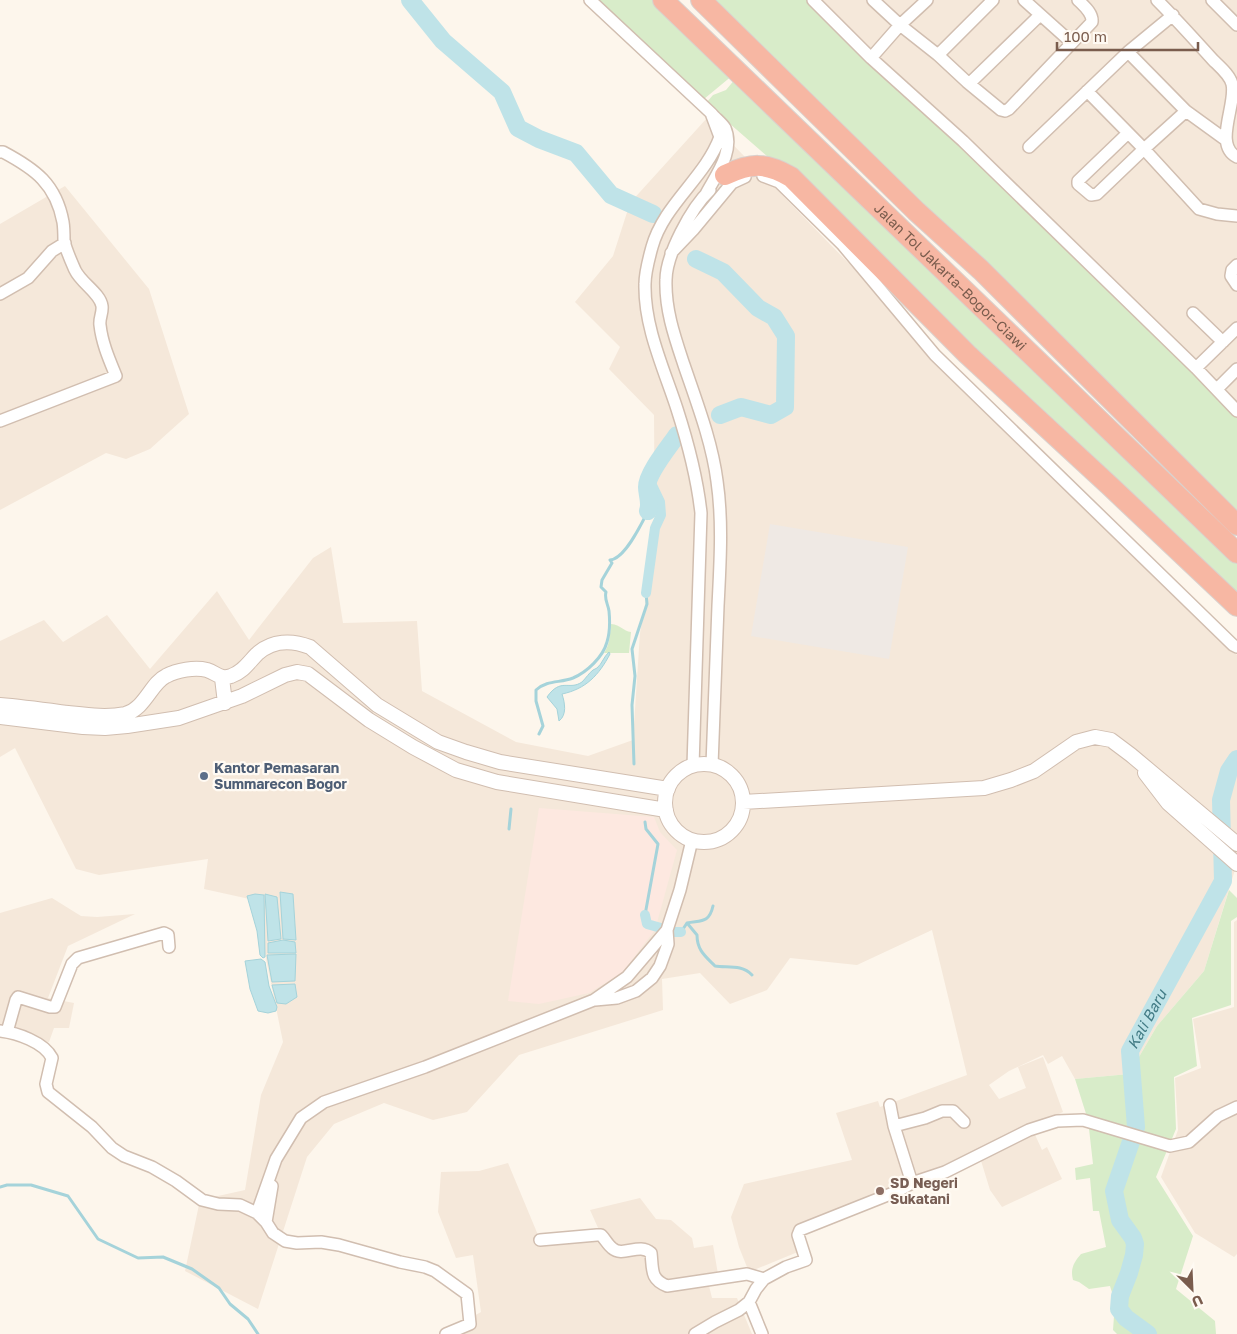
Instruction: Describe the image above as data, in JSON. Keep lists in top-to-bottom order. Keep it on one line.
{"streets":{"highway":["Jalan Tol Jakarta–Bogor–Ciawi"]},"water":["Kali Baru"],"places":["Kantor Pemasaran Summarecon Bogor","SD Negeri Sukatani"],"scale_bar":"100 m","north":"bottom right"}
